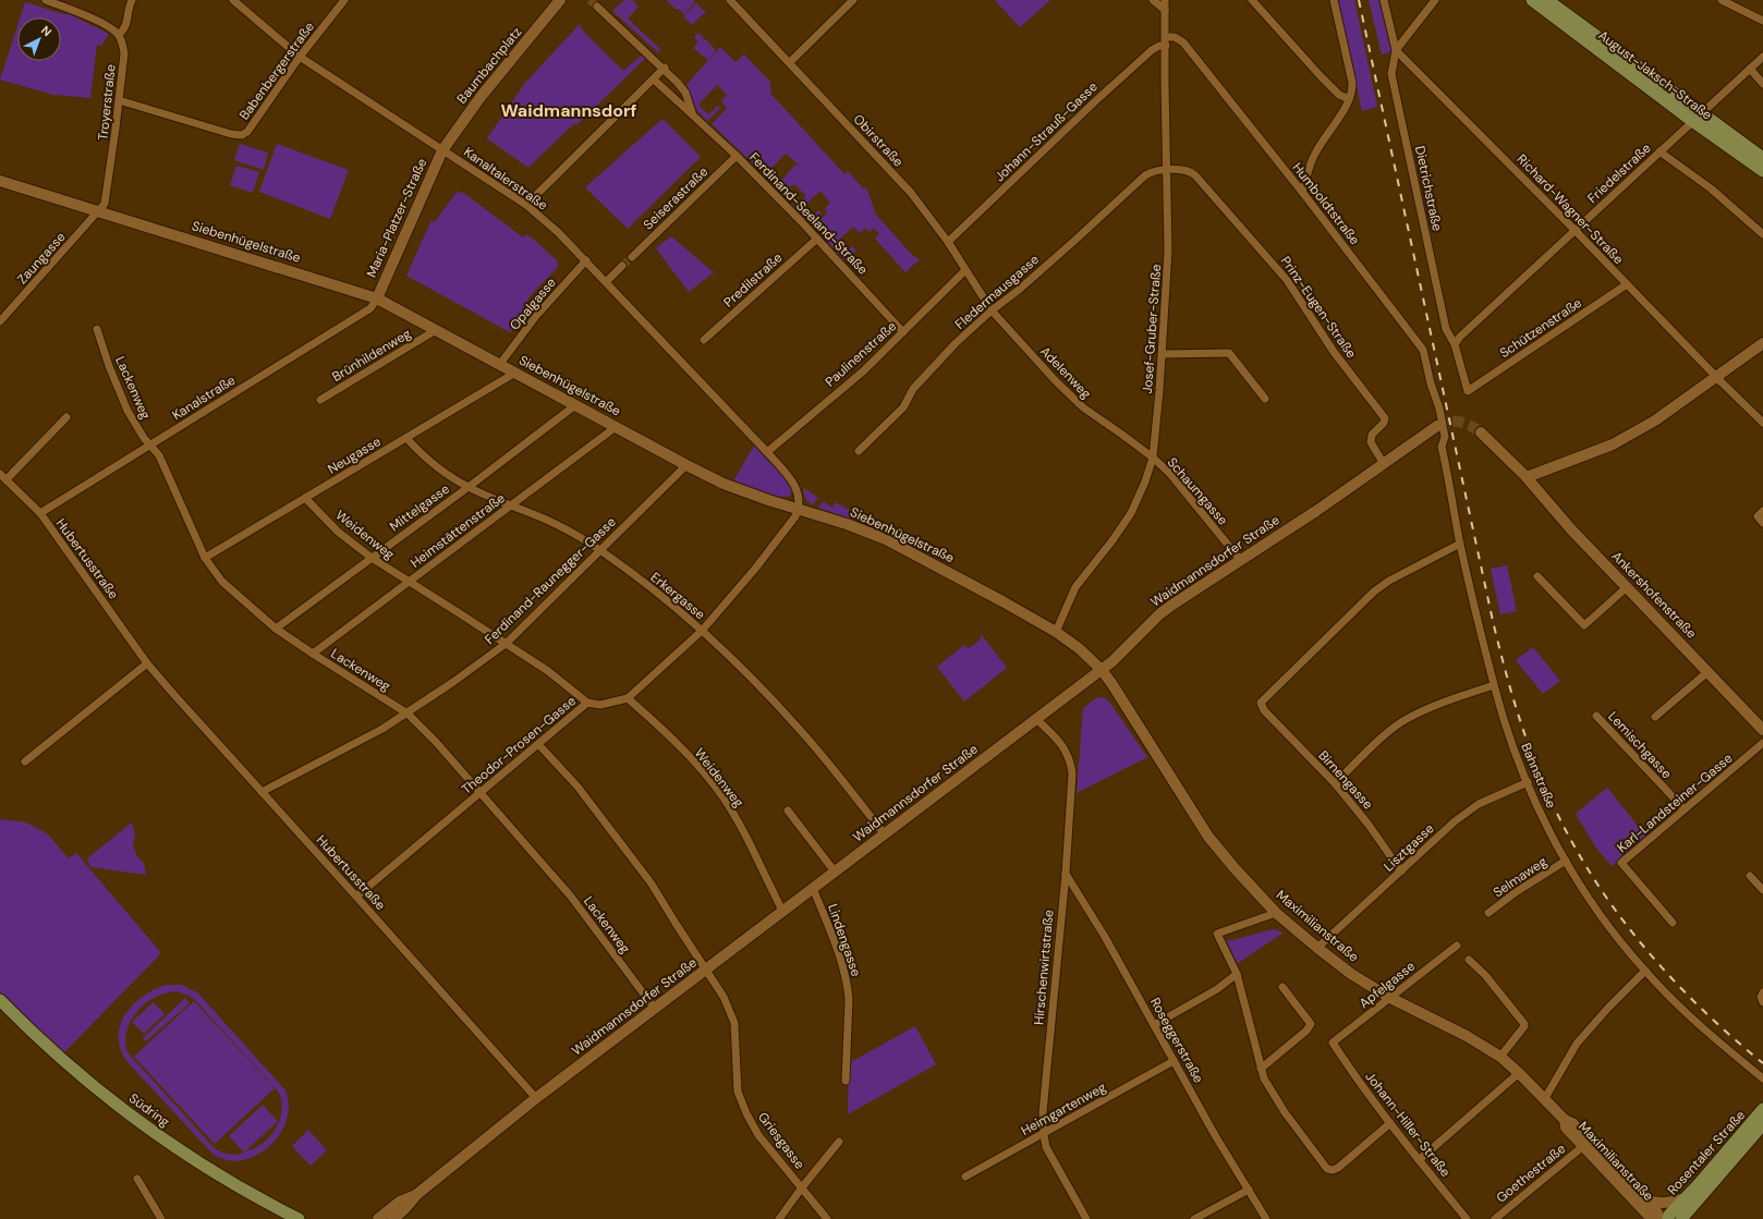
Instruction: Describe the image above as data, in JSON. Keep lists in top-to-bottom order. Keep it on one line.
{"streets":{"main road":["August-Jaksch-Straße","Südring","Rosentaler Straße"],"street":["Baumbachplatz","Babenbergerstraße","Troyerstraße","Johann-Strauß-Gasse","Obirstraße","Friedelstraße","Kanaltalerstraße","Dietrichstraße","Seiserastraße","Humboldtstraße","Richard-Wagner-Straße","Ferdinand-Seeland-Straße","Maria-Platzer-Straße","Siebenhügelstraße","Zaungasse","Predilstraße","Fledermausgasse","Opalgasse","Prinz-Eugen-Straße","Schützenstraße","Josef-Gruber-Straße","Paulinenstraße","Brünhildenweg","Adelenweg","Lackenweg","Kanalstraße","Neugasse","Schaumgasse","Mittelgasse","Heimstättenstraße","Weidenweg","Hubertusstraße","Waidmannsdorfer Straße","Ferdinand-Raunegger-Gasse","Ankershofenstraße","Erkergasse","Theodor-Prosen-Gasse","Lemischgasse","Bahnstraße","Birnengasse","Karl-Landsteiner-Gasse","Lisztgasse","Selmaweg","Maximilianstraße","Lindengasse","Hirschenwirtstraße","Apfelgasse","Roseggerstraße","Heimgartenweg","Johann-Hiller-Straße","Griesgasse","Goethestraße"]},"crossings":[["Baumbachplatz","Kanaltalerstraße"],["Baumbachplatz","Maria-Platzer-Straße"],["Babenbergerstraße","Troyerstraße"],["Babenbergerstraße","Kanaltalerstraße"],["August-Jaksch-Straße","Friedelstraße"],["Troyerstraße","Siebenhügelstraße"],["Troyerstraße","Zaungasse"],["Johann-Strauß-Gasse","Obirstraße"],["Johann-Strauß-Gasse","Josef-Gruber-Straße"],["Obirstraße","Fledermausgasse"],["Obirstraße","Paulinenstraße"],["Obirstraße","Adelenweg"],["Friedelstraße","Dietrichstraße"],["Friedelstraße","Richard-Wagner-Straße"],["Kanaltalerstraße","Maria-Platzer-Straße"],["Kanaltalerstraße","Siebenhügelstraße"],["Kanaltalerstraße","Opalgasse"],["Kanaltalerstraße","Paulinenstraße"],["Kanaltalerstraße","Theodor-Prosen-Gasse"],["Dietrichstraße","Richard-Wagner-Straße"],["Dietrichstraße","Schützenstraße"],["Seiserastraße","Ferdinand-Seeland-Straße"],["Humboldtstraße","Josef-Gruber-Straße"],["Humboldtstraße","Bahnstraße"],["Richard-Wagner-Straße","Schützenstraße"],["Ferdinand-Seeland-Straße","Predilstraße"],["Ferdinand-Seeland-Straße","Paulinenstraße"],["Maria-Platzer-Straße","Siebenhügelstraße"],["Maria-Platzer-Straße","Kanalstraße"],["Siebenhügelstraße","Zaungasse"],["Siebenhügelstraße","Opalgasse"],["Siebenhügelstraße","Josef-Gruber-Straße"],["Siebenhügelstraße","Brünhildenweg"],["Siebenhügelstraße","Kanalstraße"],["Siebenhügelstraße","Neugasse"],["Siebenhügelstraße","Mittelgasse"],["Siebenhügelstraße","Heimstättenstraße"],["Siebenhügelstraße","Waidmannsdorfer Straße"],["Siebenhügelstraße","Ferdinand-Raunegger-Gasse"],["Siebenhügelstraße","Theodor-Prosen-Gasse"],["Siebenhügelstraße","Maximilianstraße"],["Fledermausgasse","Prinz-Eugen-Straße"],["Fledermausgasse","Josef-Gruber-Straße"],["Fledermausgasse","Adelenweg"],["Prinz-Eugen-Straße","Josef-Gruber-Straße"],["Prinz-Eugen-Straße","Waidmannsdorfer Straße"],["Josef-Gruber-Straße","Adelenweg"],["Josef-Gruber-Straße","Schaumgasse"],["Adelenweg","Schaumgasse"],["Lackenweg","Kanalstraße"],["Lackenweg","Neugasse"],["Lackenweg","Mittelgasse"],["Lackenweg","Heimstättenstraße"],["Lackenweg","Waidmannsdorfer Straße"],["Lackenweg","Ferdinand-Raunegger-Gasse"],["Lackenweg","Theodor-Prosen-Gasse"],["Kanalstraße","Hubertusstraße"],["Neugasse","Weidenweg"],["Neugasse","Erkergasse"],["Schaumgasse","Waidmannsdorfer Straße"],["Mittelgasse","Weidenweg"],["Mittelgasse","Erkergasse"],["Heimstättenstraße","Weidenweg"],["Heimstättenstraße","Erkergasse"],["Weidenweg","Waidmannsdorfer Straße"],["Weidenweg","Ferdinand-Raunegger-Gasse"],["Weidenweg","Theodor-Prosen-Gasse"],["Hubertusstraße","Waidmannsdorfer Straße"],["Hubertusstraße","Ferdinand-Raunegger-Gasse"],["Hubertusstraße","Theodor-Prosen-Gasse"],["Waidmannsdorfer Straße","Erkergasse"],["Waidmannsdorfer Straße","Maximilianstraße"],["Waidmannsdorfer Straße","Lindengasse"],["Waidmannsdorfer Straße","Hirschenwirtstraße"],["Waidmannsdorfer Straße","Griesgasse"],["Ferdinand-Raunegger-Gasse","Erkergasse"],["Erkergasse","Theodor-Prosen-Gasse"],["Theodor-Prosen-Gasse","Griesgasse"],["Lemischgasse","Karl-Landsteiner-Gasse"],["Bahnstraße","Birnengasse"],["Bahnstraße","Lisztgasse"],["Bahnstraße","Selmaweg"],["Birnengasse","Lisztgasse"],["Lisztgasse","Maximilianstraße"],["Maximilianstraße","Apfelgasse"],["Maximilianstraße","Rosentaler Straße"],["Maximilianstraße","Goethestraße"],["Hirschenwirtstraße","Roseggerstraße"],["Hirschenwirtstraße","Heimgartenweg"],["Apfelgasse","Johann-Hiller-Straße"],["Roseggerstraße","Heimgartenweg"]],"districts":["Waidmannsdorf"],"north":"top right"}
